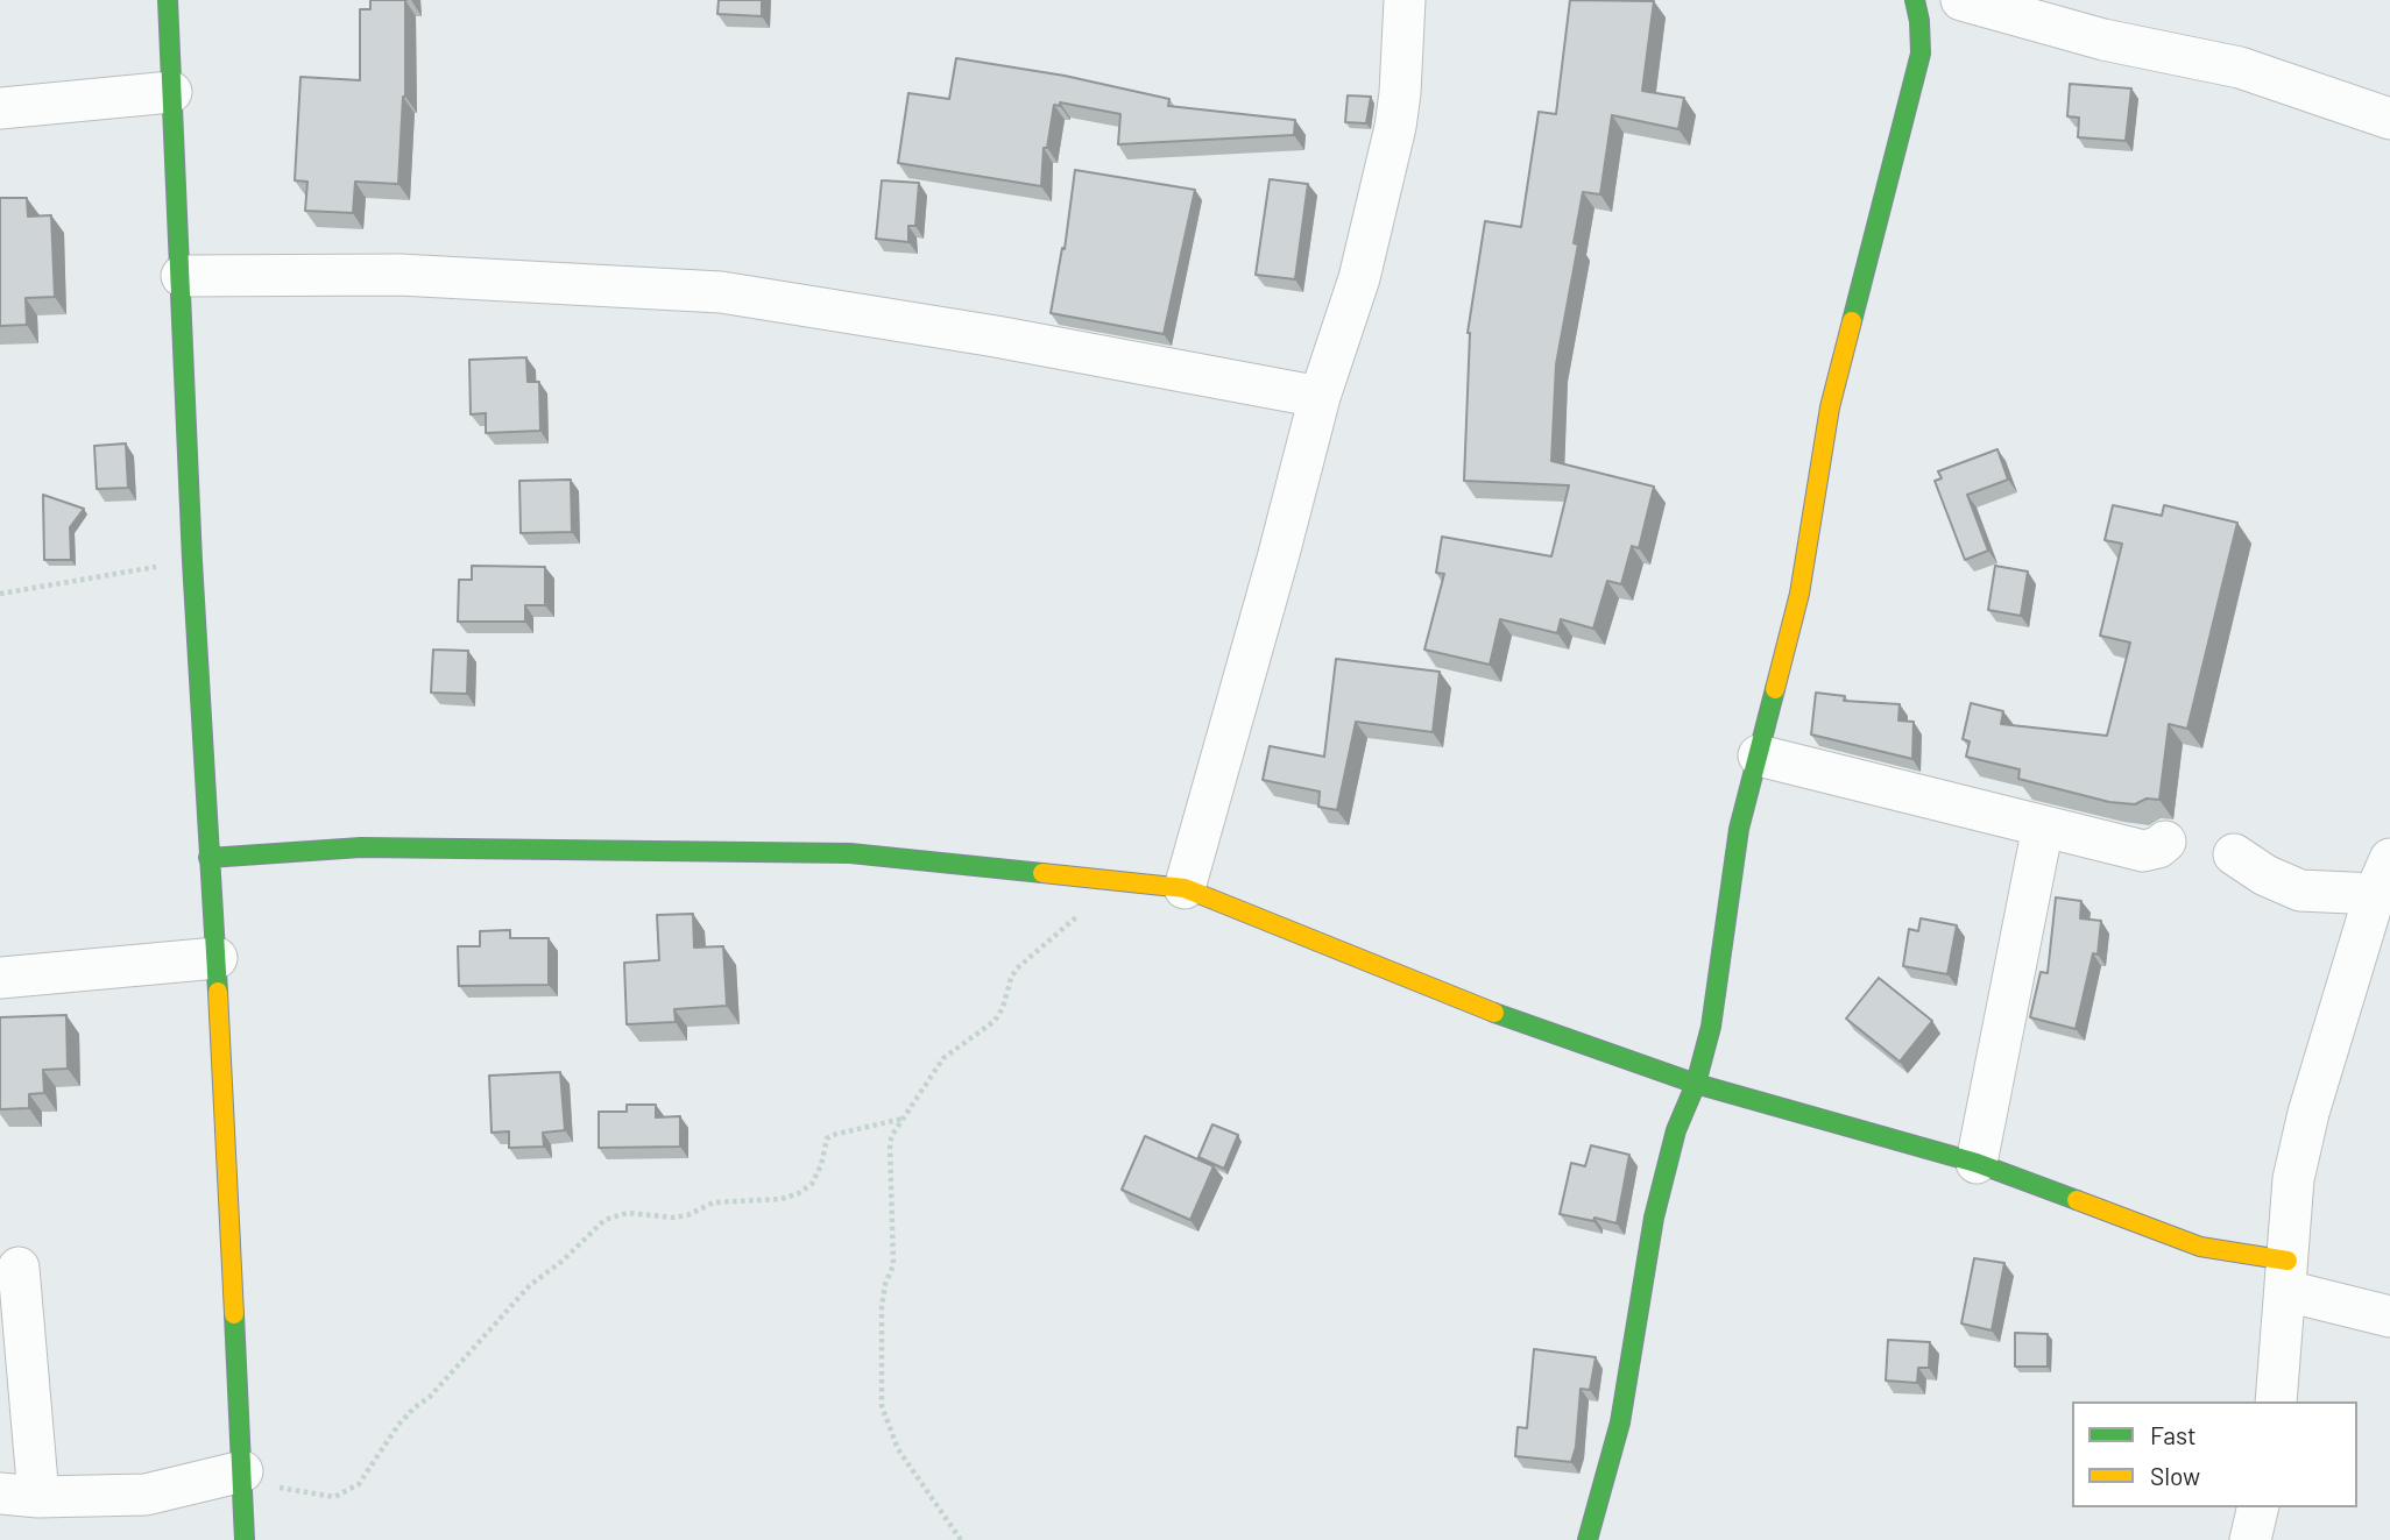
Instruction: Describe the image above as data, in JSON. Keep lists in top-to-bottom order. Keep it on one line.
{"legend":["Fast","Slow"]}
